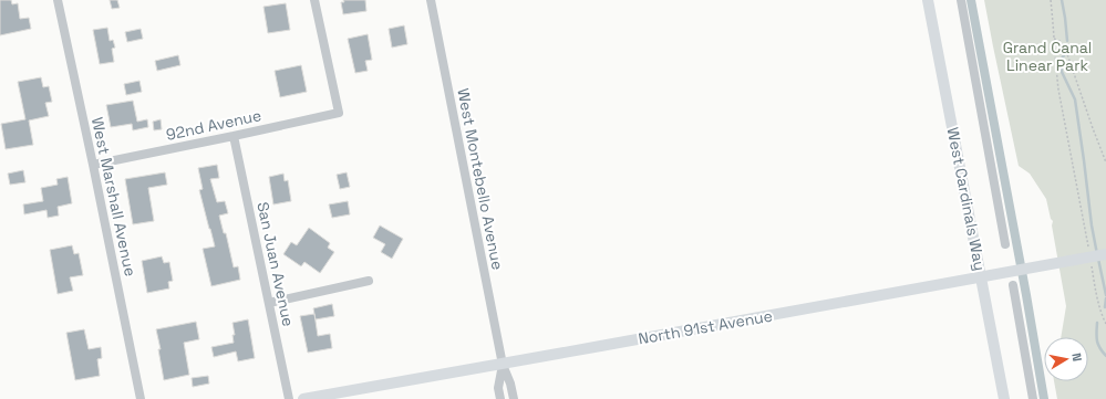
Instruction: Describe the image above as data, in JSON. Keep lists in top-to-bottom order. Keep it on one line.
{"streets":{"main road":["West Cardinals Way","North 91st Avenue"],"street":["92nd Avenue","West Montebello Avenue","West Marshall Avenue","San Juan Avenue"]},"crossings":[["92nd Avenue","West Marshall Avenue"],["92nd Avenue","San Juan Avenue"],["West Montebello Avenue","North 91st Avenue"],["West Cardinals Way","North 91st Avenue"]],"parks":["Grand Canal Linear Park"],"north":"right"}
